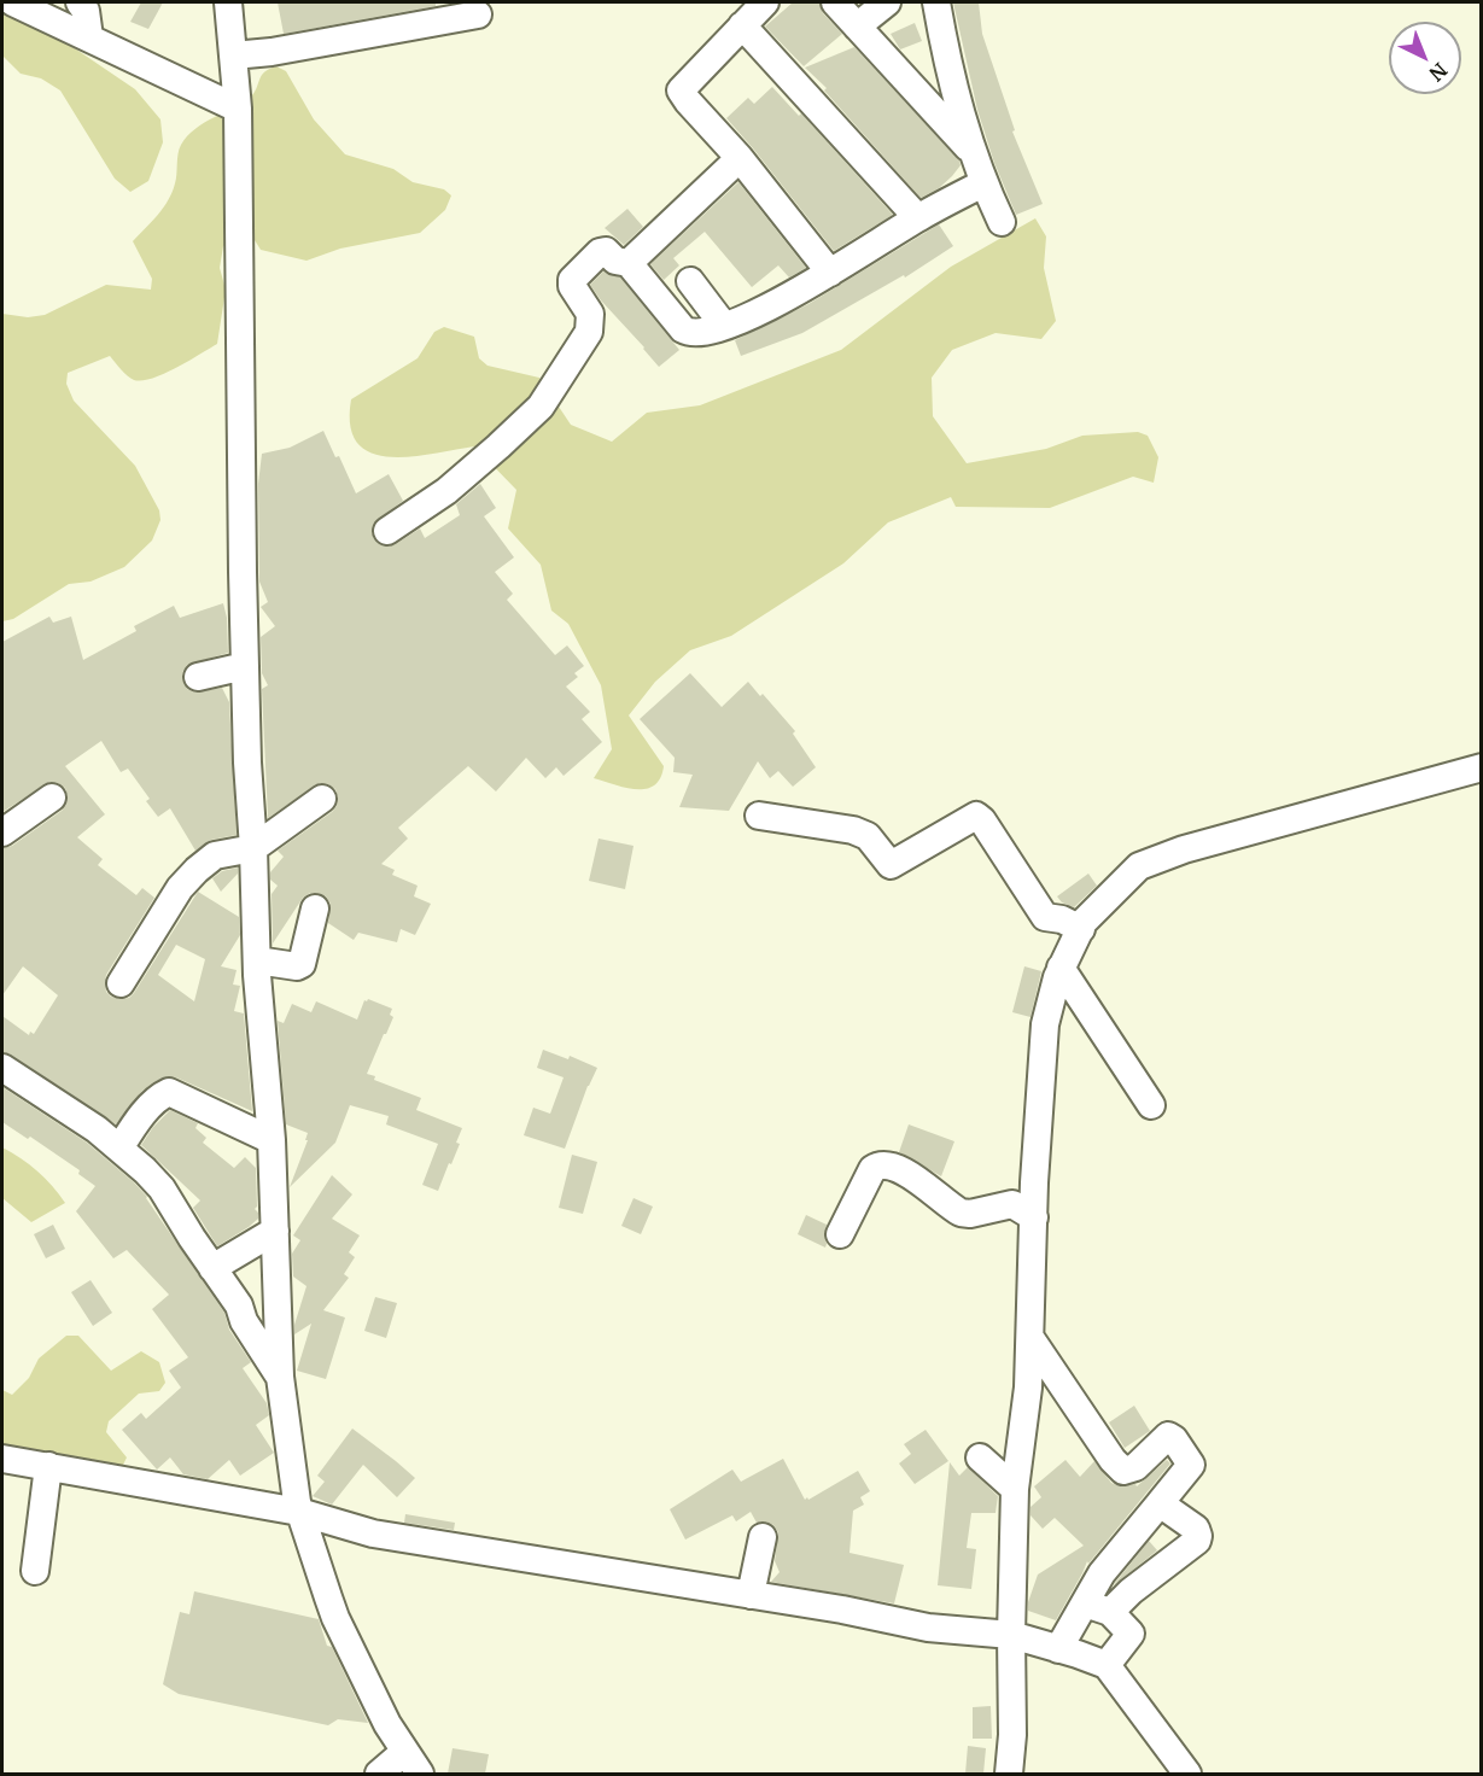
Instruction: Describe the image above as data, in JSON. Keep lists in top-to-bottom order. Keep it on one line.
{"north":"bottom right"}
